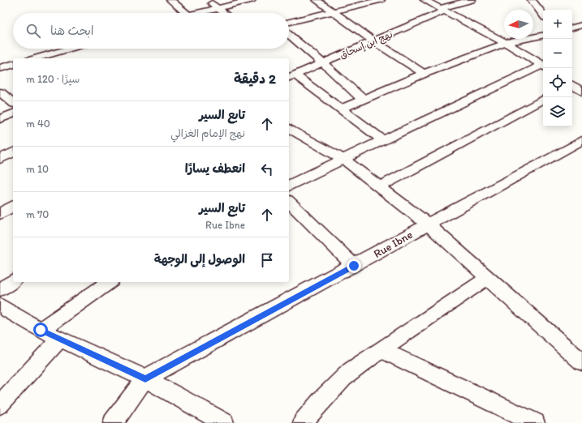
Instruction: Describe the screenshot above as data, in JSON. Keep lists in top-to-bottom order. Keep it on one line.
{"streets":{"street":["نهج ابن إسحاق","Rue Ibne"]},"north":"left","page":{"map_buttons":["+","−"],"search":"ابحث هنا","heading":["2 دقيقة","سيرًا · 120 m"],"list":[["تابع السير","نهج الإمام الغزالي","40 m"],["انعطف يسارًا","10 m"],["تابع السير","Rue Ibne","70 m"],"الوصول إلى الوجهة"]}}
